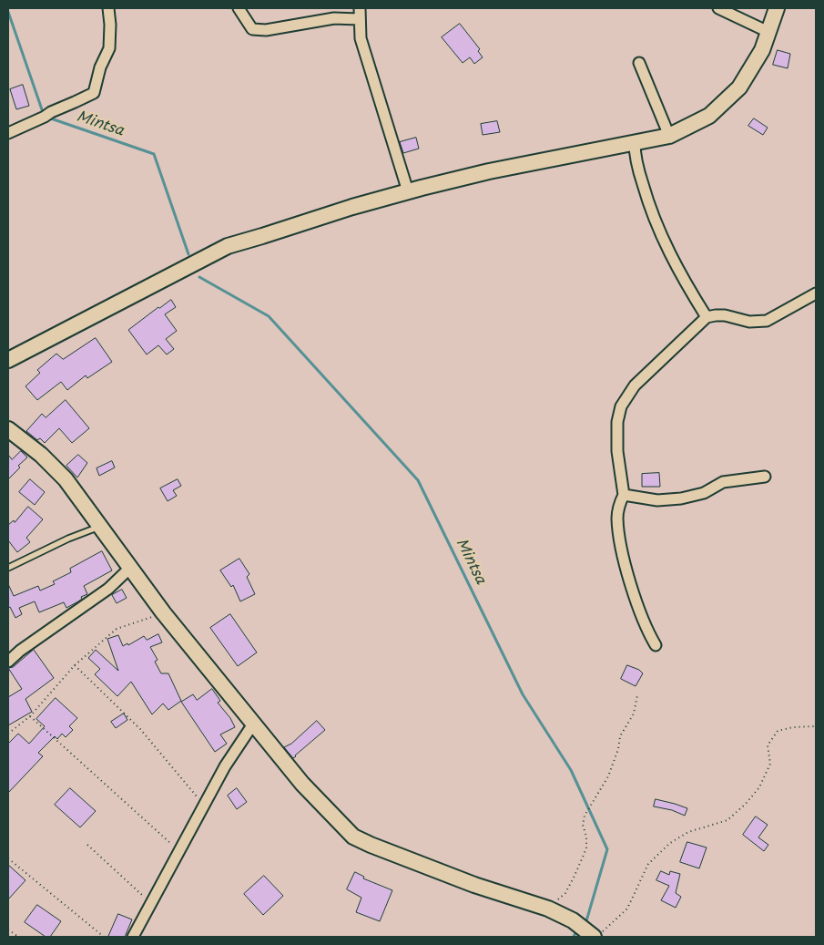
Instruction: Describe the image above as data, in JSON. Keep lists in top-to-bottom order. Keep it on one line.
{"water":["Mintsa"]}
